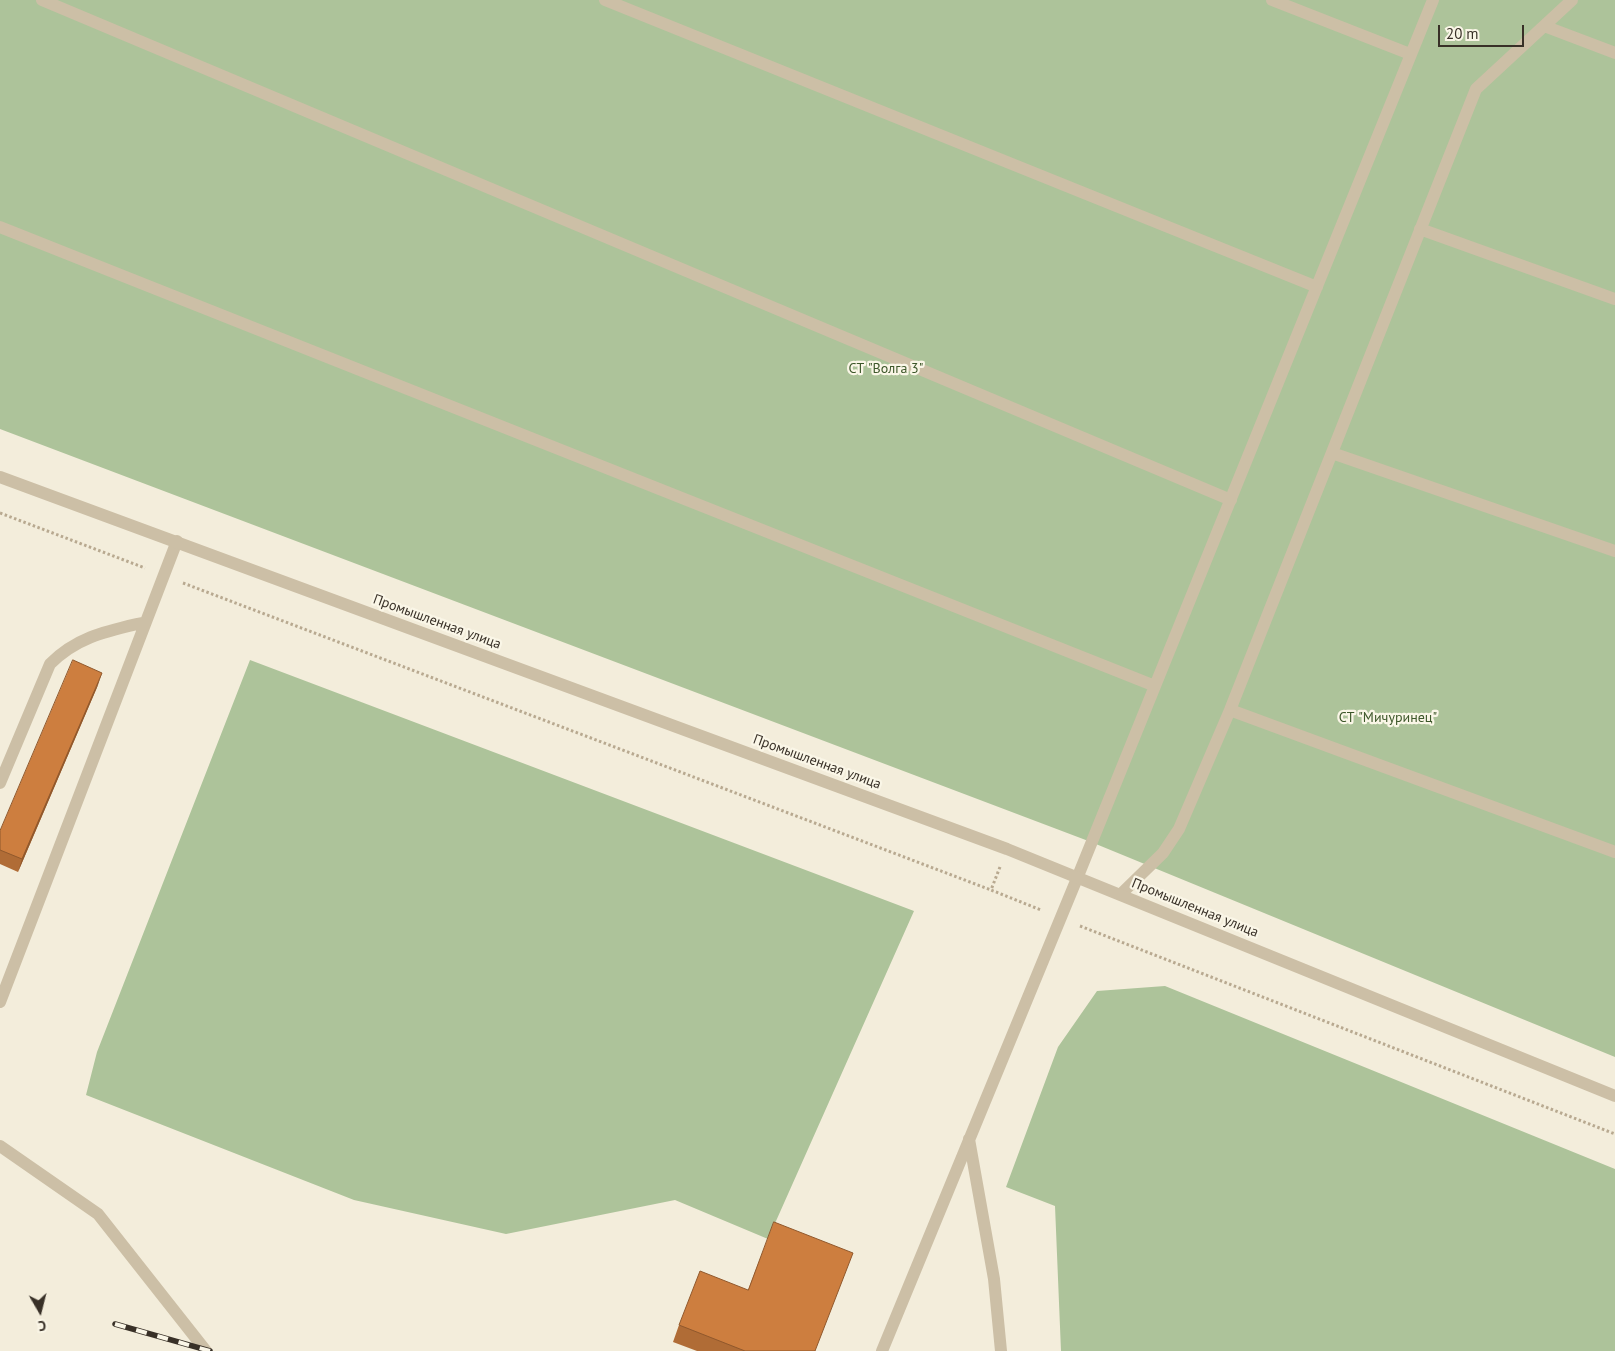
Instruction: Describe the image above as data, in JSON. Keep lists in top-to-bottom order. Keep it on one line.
{"streets":{"street":["Промышленная улица"]},"parks":["СТ \"Волга 3\"","СТ \"Мичуринец\""],"scale_bar":"20 m","north":"bottom"}
